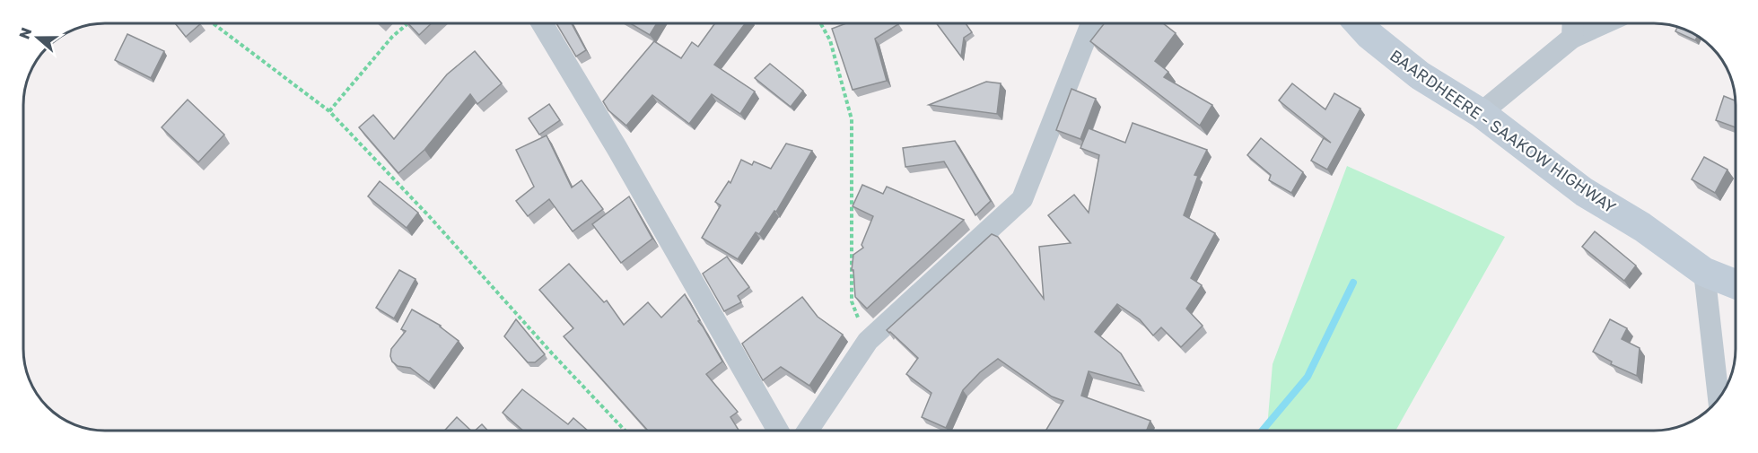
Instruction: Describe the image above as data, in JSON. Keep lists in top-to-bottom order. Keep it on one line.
{"streets":{"main road":["BAARDHEERE - SAAKOW HIGHWAY"]},"north":"left"}
